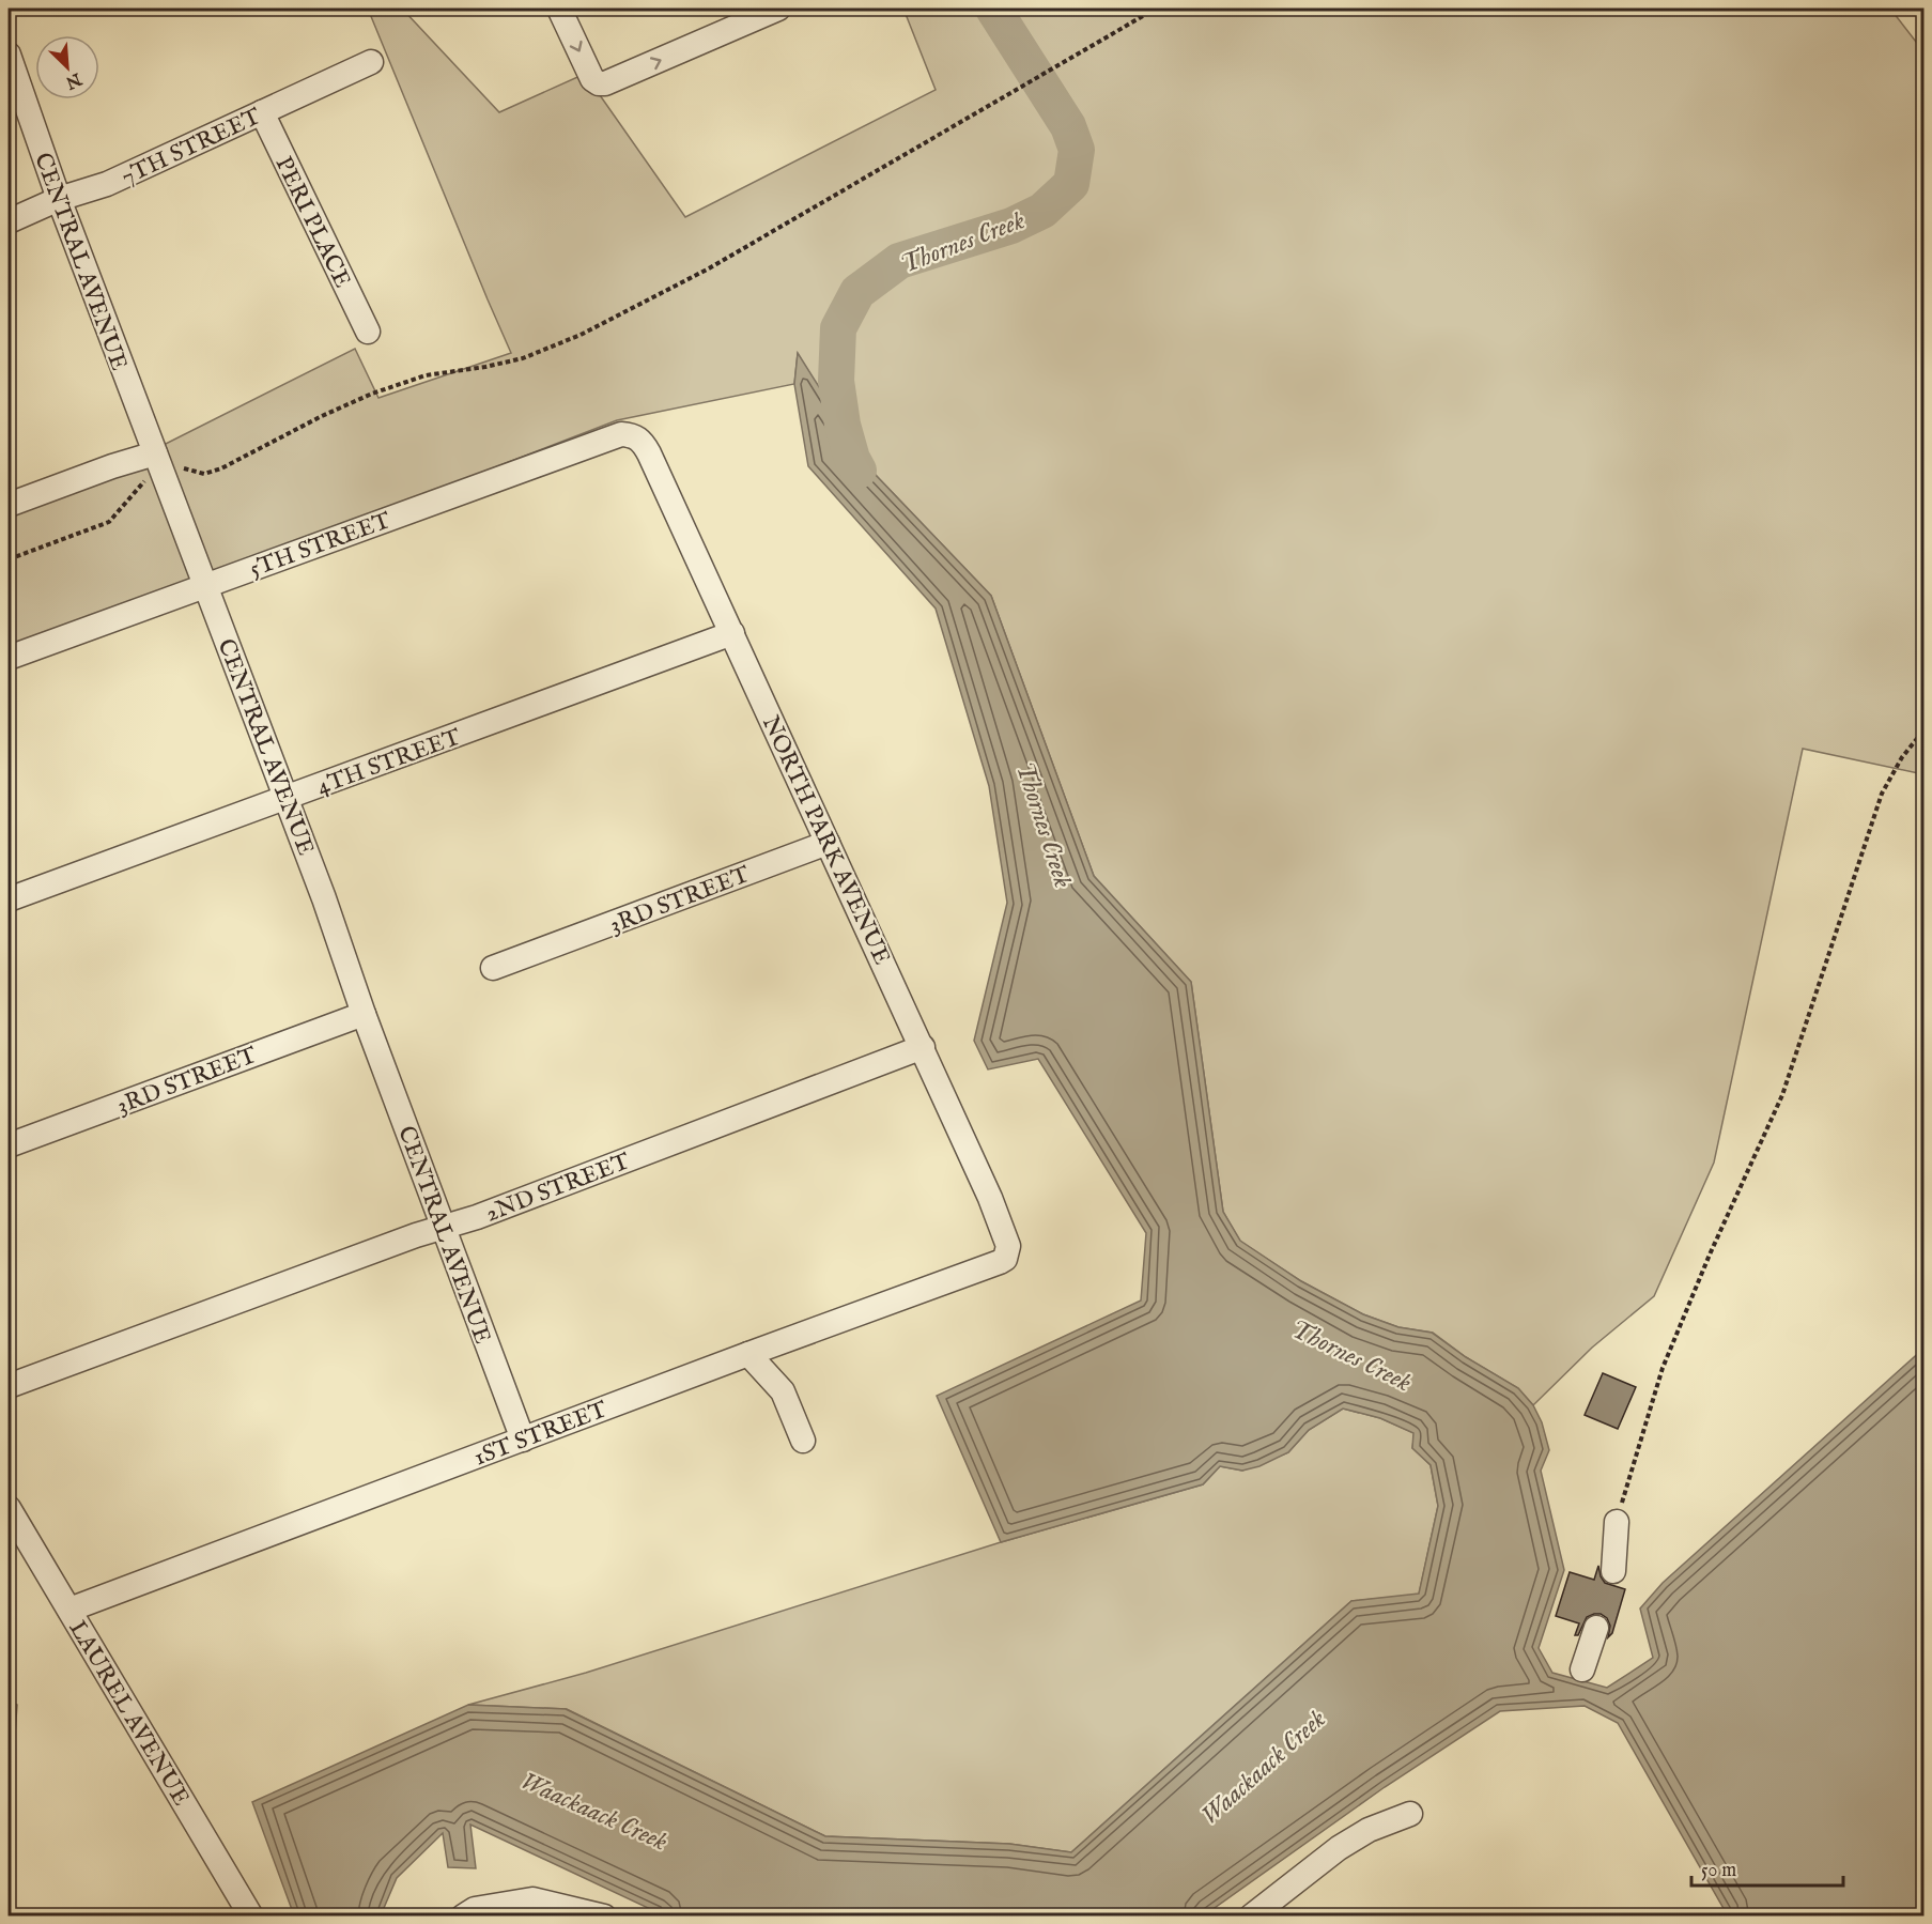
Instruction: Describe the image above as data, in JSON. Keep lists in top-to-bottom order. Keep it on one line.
{"streets":{"street":["7TH STREET","PERI PLACE","CENTRAL AVENUE","5TH STREET","4TH STREET","NORTH PARK AVENUE","3RD STREET","2ND STREET","1ST STREET","LAUREL AVENUE"]},"crossings":[["7TH STREET","PERI PLACE"],["7TH STREET","CENTRAL AVENUE"],["CENTRAL AVENUE","5TH STREET"],["CENTRAL AVENUE","4TH STREET"],["CENTRAL AVENUE","3RD STREET"],["CENTRAL AVENUE","2ND STREET"],["CENTRAL AVENUE","1ST STREET"],["5TH STREET","NORTH PARK AVENUE"],["4TH STREET","NORTH PARK AVENUE"],["NORTH PARK AVENUE","3RD STREET"],["NORTH PARK AVENUE","2ND STREET"],["NORTH PARK AVENUE","1ST STREET"],["1ST STREET","LAUREL AVENUE"]],"water":["Thornes Creek","Waackaack Creek"],"scale_bar":"50 m","north":"bottom right"}
